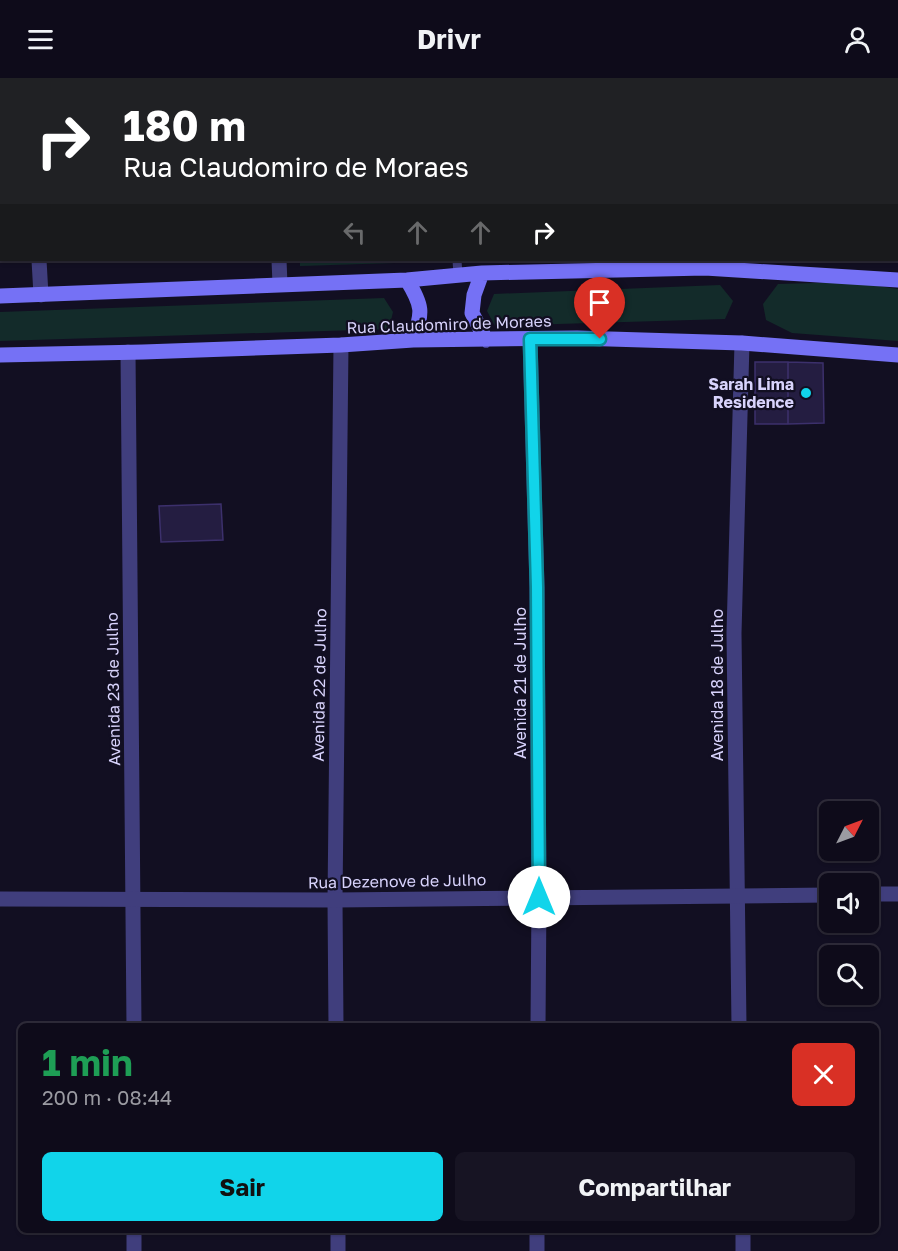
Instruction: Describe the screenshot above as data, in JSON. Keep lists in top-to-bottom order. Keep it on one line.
{"streets":{"main road":["Rua Claudomiro de Moraes"],"street":["Avenida 21 de Julho","Avenida 22 de Julho","Avenida 18 de Julho","Avenida 23 de Julho","Rua Dezenove de Julho"]},"crossings":[["Rua Claudomiro de Moraes","Avenida 21 de Julho"],["Rua Claudomiro de Moraes","Avenida 22 de Julho"],["Rua Claudomiro de Moraes","Avenida 18 de Julho"],["Rua Claudomiro de Moraes","Avenida 23 de Julho"],["Avenida 21 de Julho","Rua Dezenove de Julho"],["Avenida 22 de Julho","Rua Dezenove de Julho"],["Avenida 18 de Julho","Rua Dezenove de Julho"],["Avenida 23 de Julho","Rua Dezenove de Julho"]],"places":["Sarah Lima Residence"],"north":"top right","page":{"header":"Drivr","turn":["180 m","Rua Claudomiro de Moraes"],"heading":["1 min","200 m · 08:44"],"buttons":["Sair","Compartilhar"]}}
